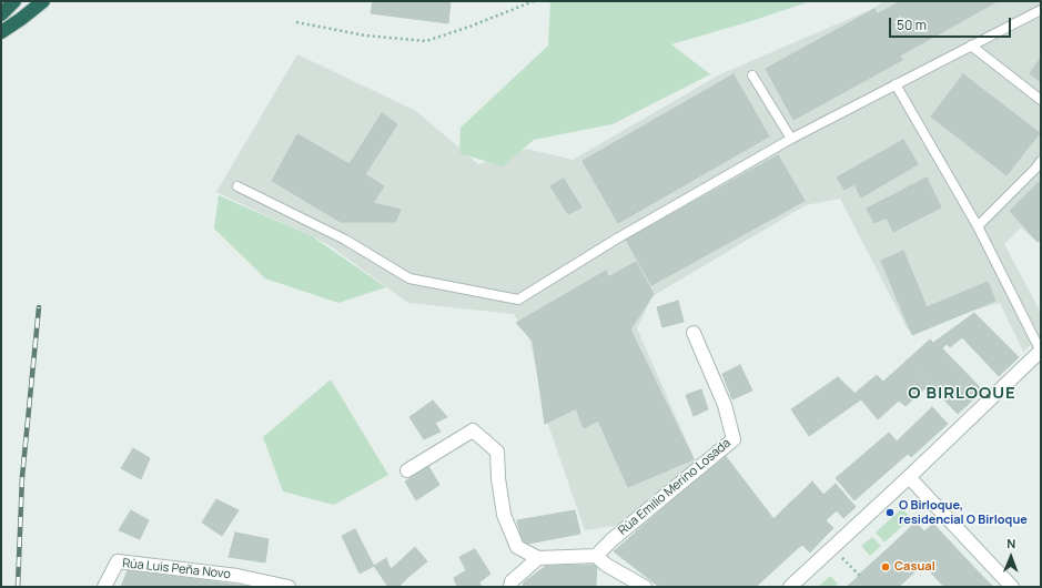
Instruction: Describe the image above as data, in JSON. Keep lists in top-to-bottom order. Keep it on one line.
{"streets":{"street":["Rúa Emilio Merino Losada","Rúa Luis Peña Novo"]},"districts":["O BIRLOQUE"],"places":["O Birloque, residencial O Birloque","Casual"],"scale_bar":"50 m","north":"top"}
